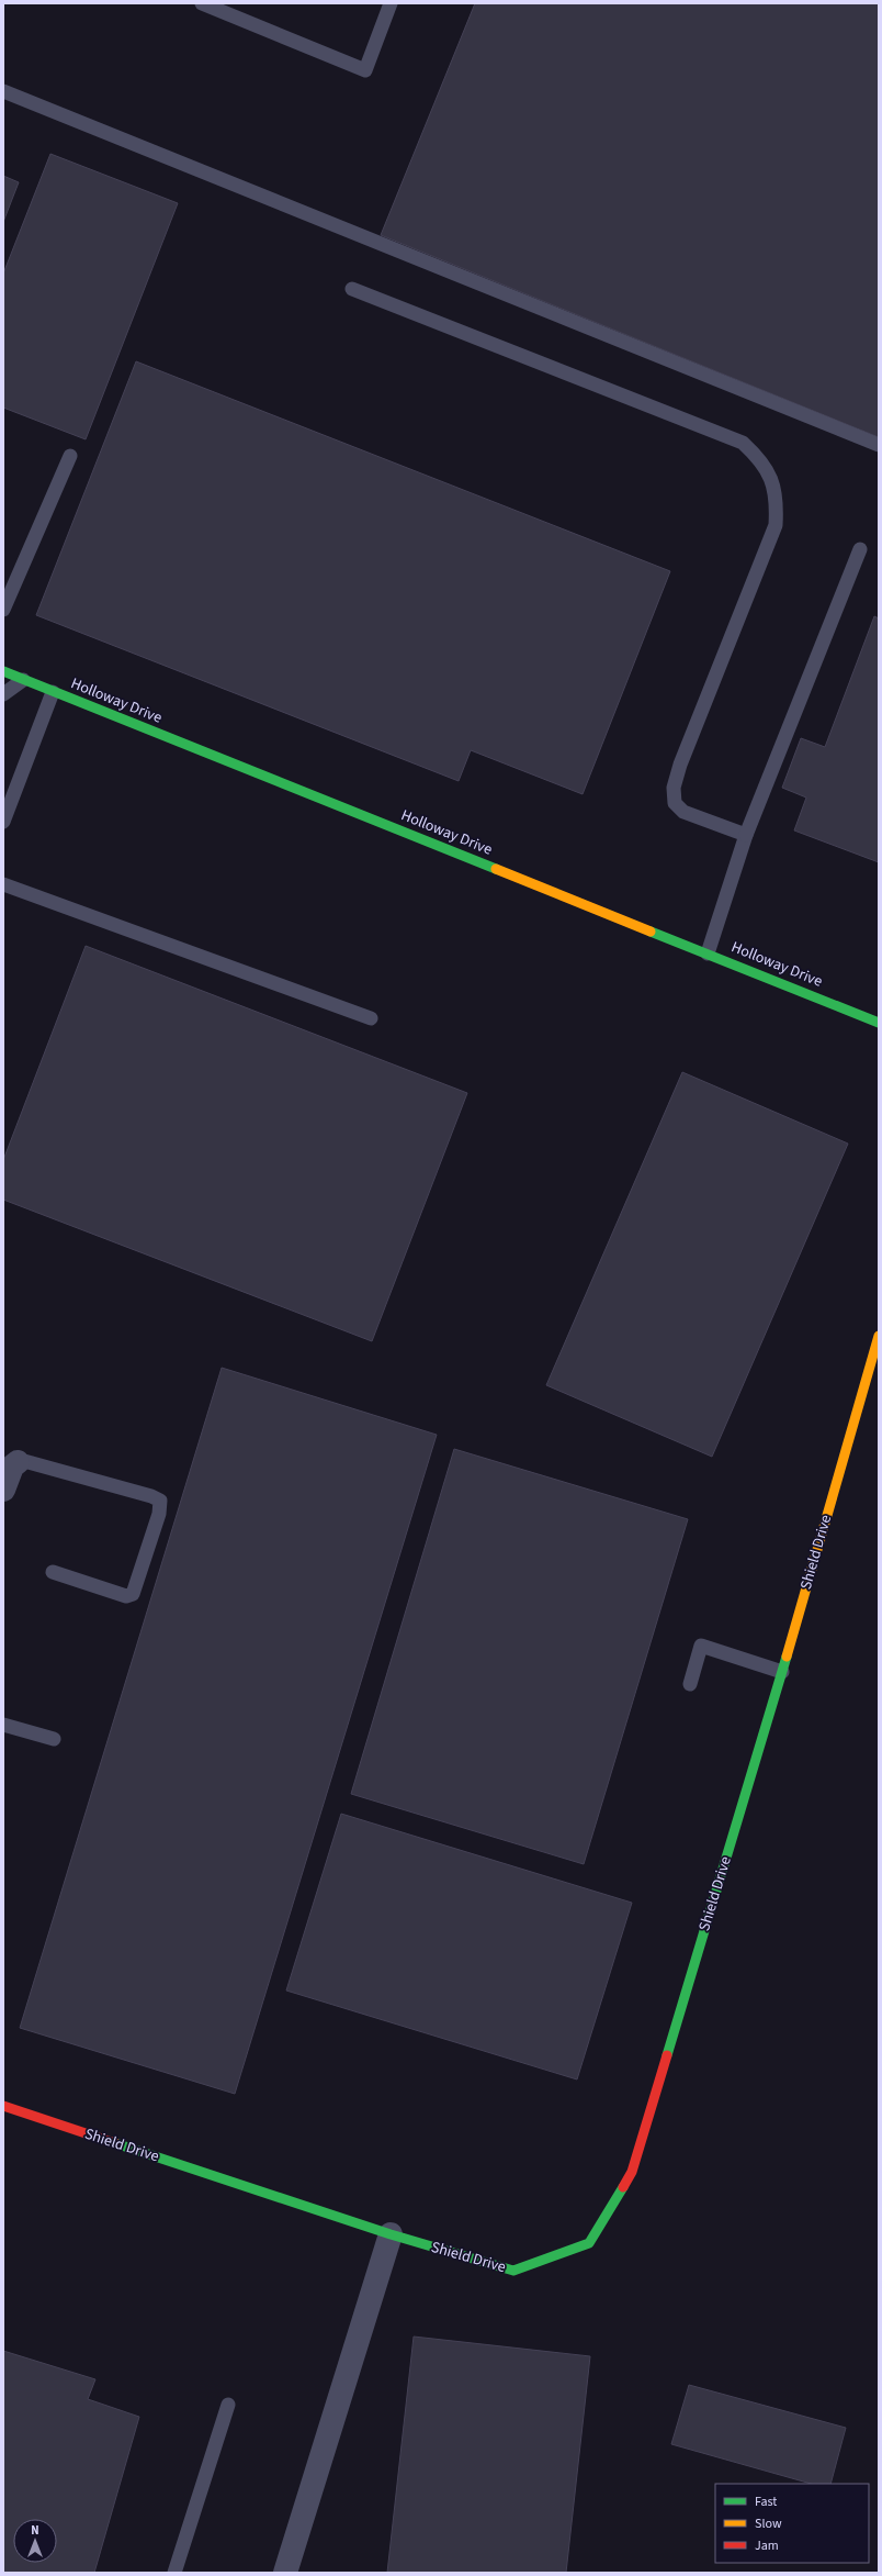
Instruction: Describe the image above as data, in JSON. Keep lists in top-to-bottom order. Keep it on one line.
{"streets":{"street":["Holloway Drive","Shield Drive"]},"legend":["Fast","Slow","Jam"],"north":"top"}
